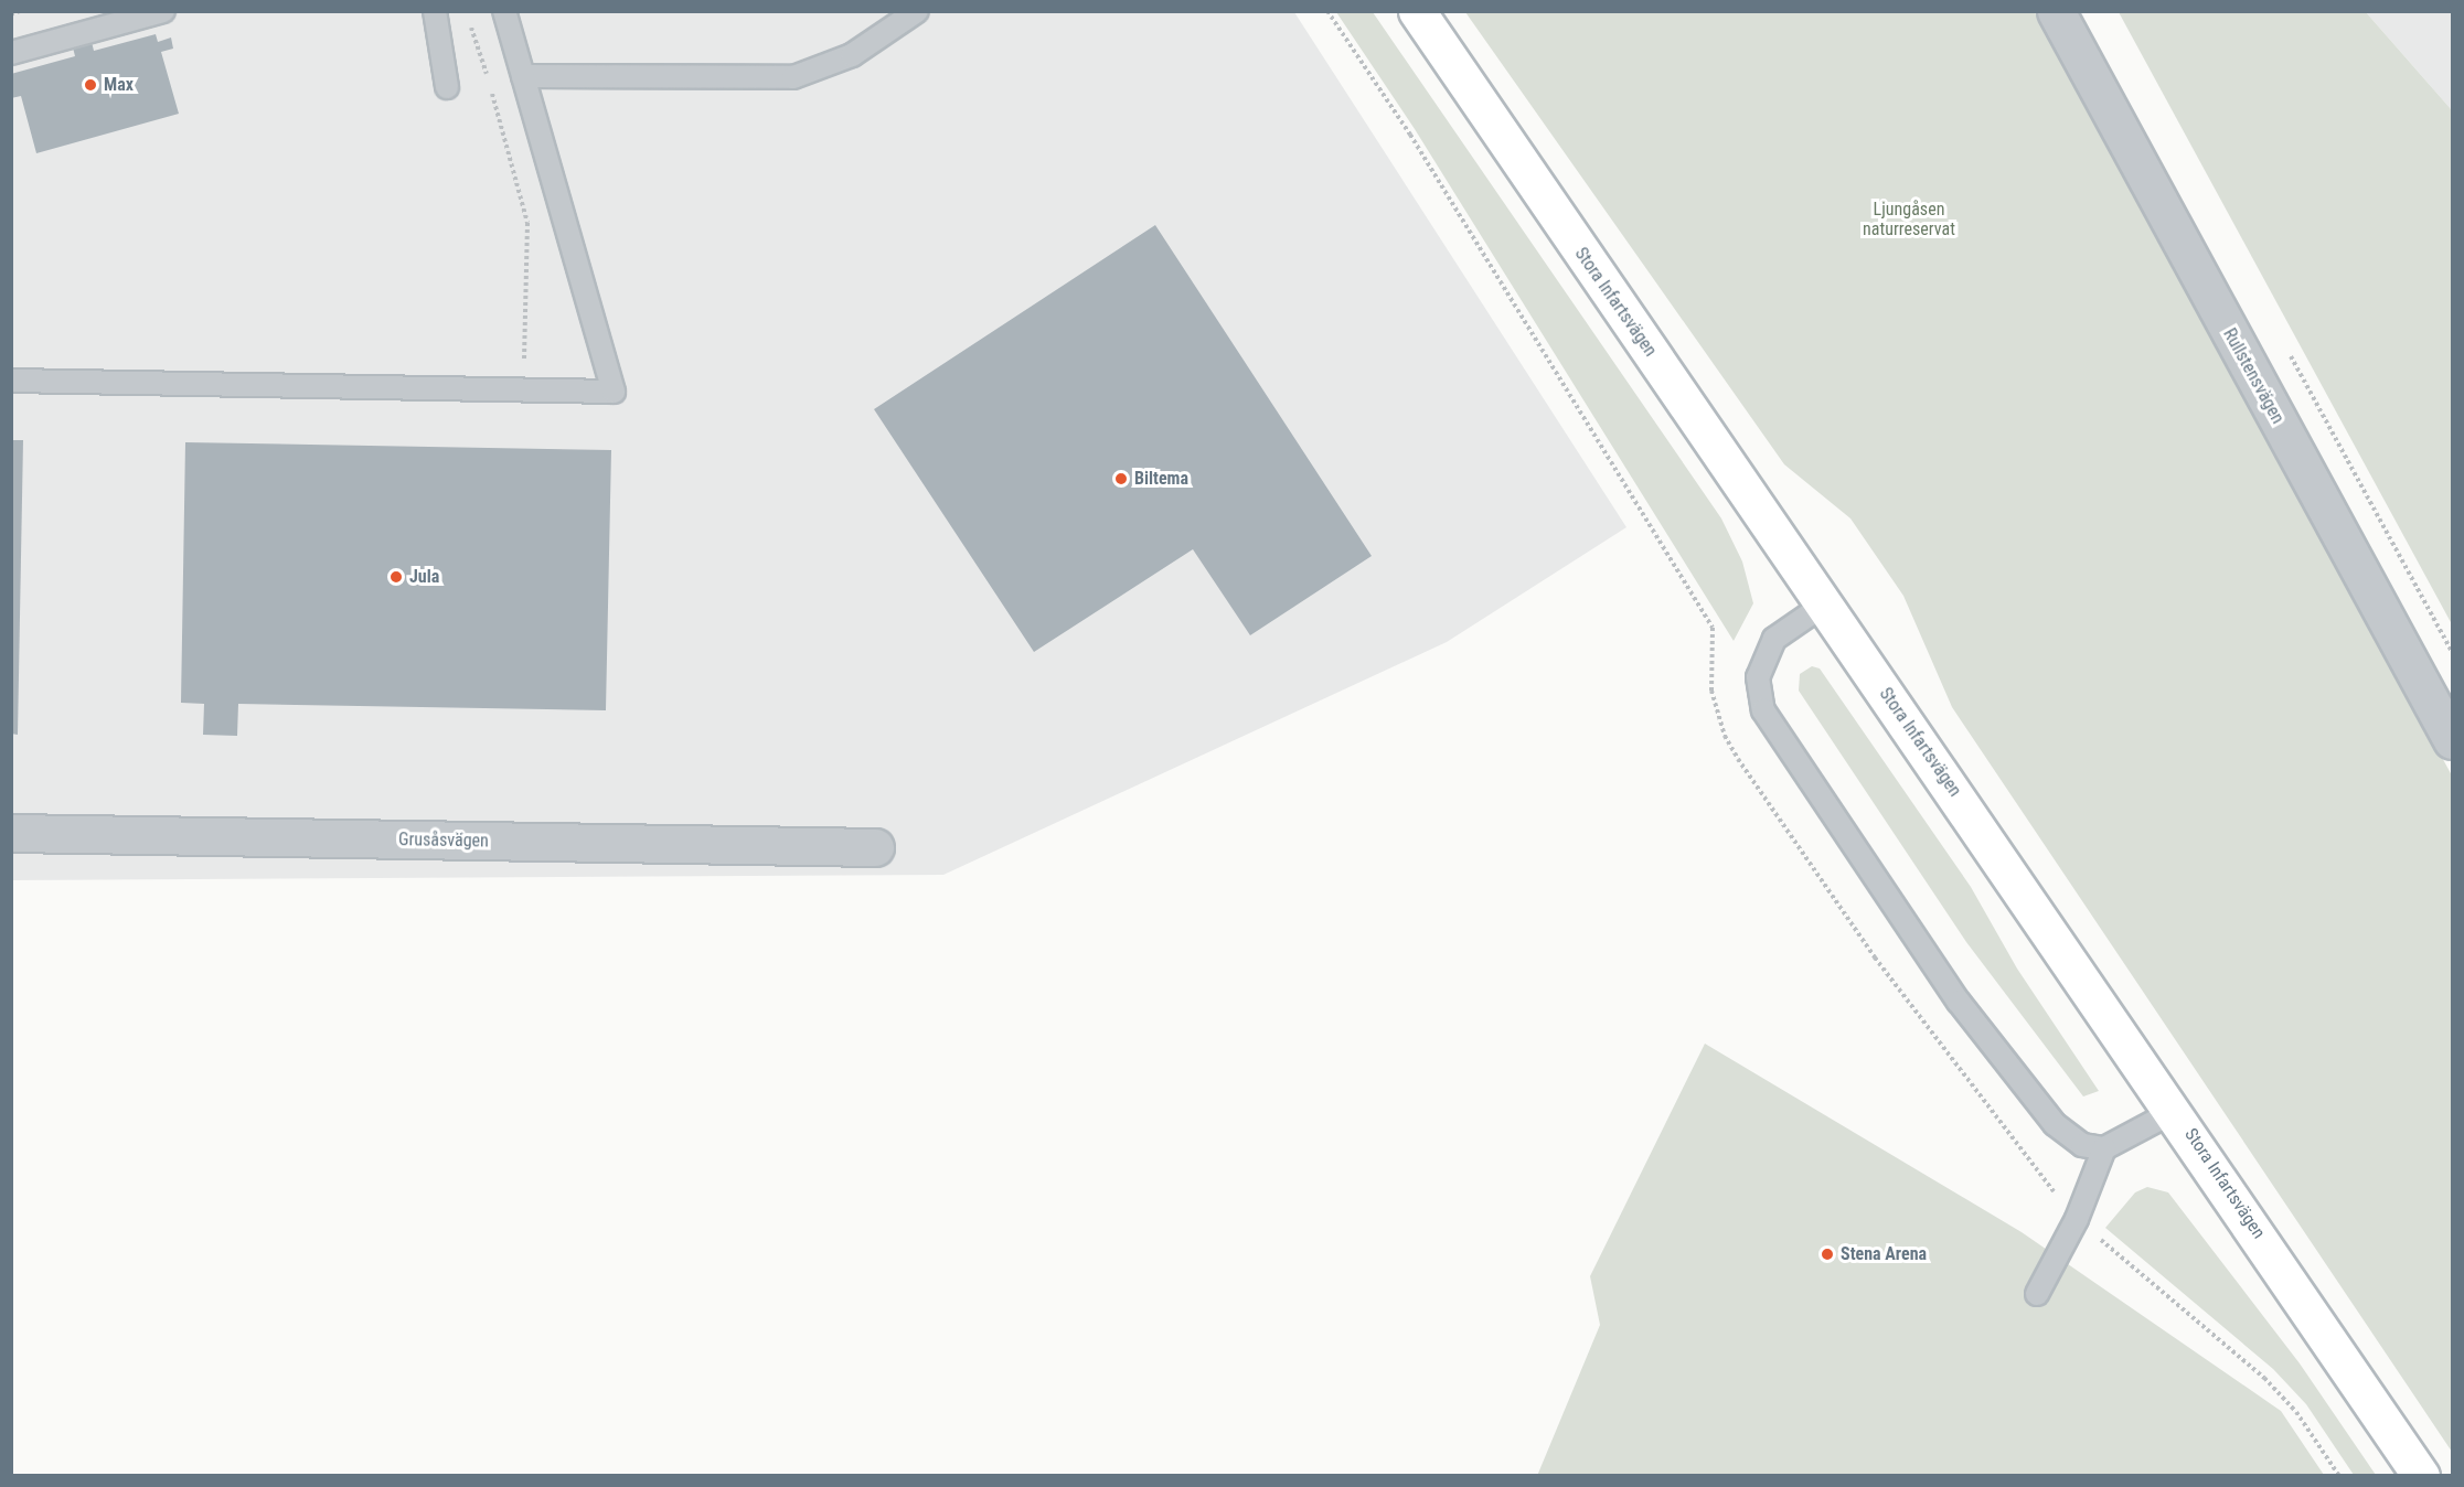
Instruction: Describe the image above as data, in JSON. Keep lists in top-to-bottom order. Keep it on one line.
{"streets":{"main road":["Stora Infartsvägen"],"street":["Rullstensvägen","Grusåsvägen"]},"parks":["Ljungåsen naturreservat"],"places":["Max","Biltema","Jula","Stena Arena"]}
